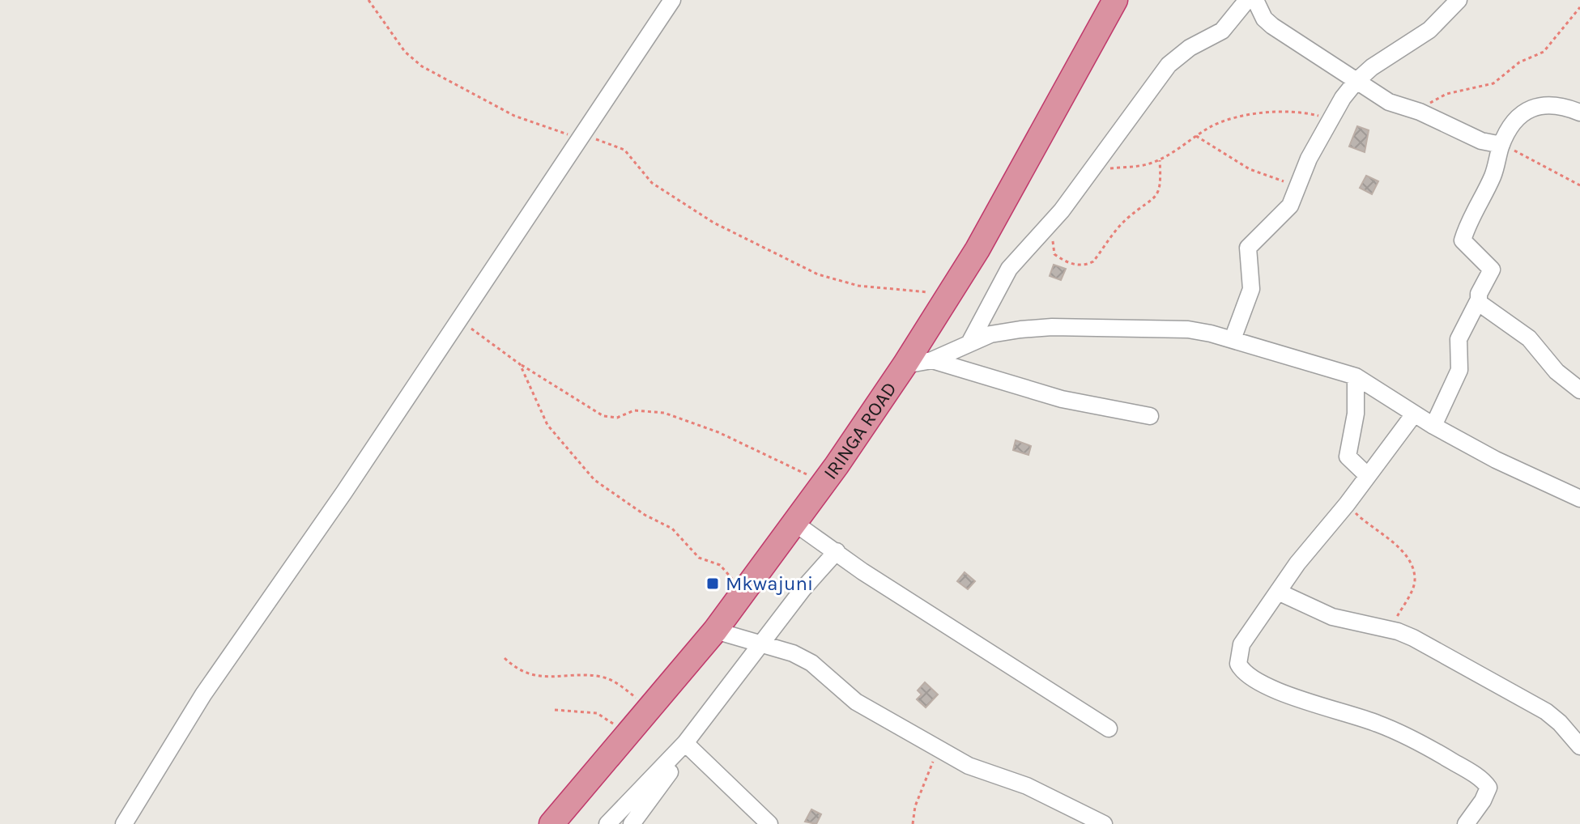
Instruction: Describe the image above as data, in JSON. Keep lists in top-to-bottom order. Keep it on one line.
{"streets":{"highway":["IRINGA ROAD"]},"places":{"transit":["Mkwajuni"]}}
